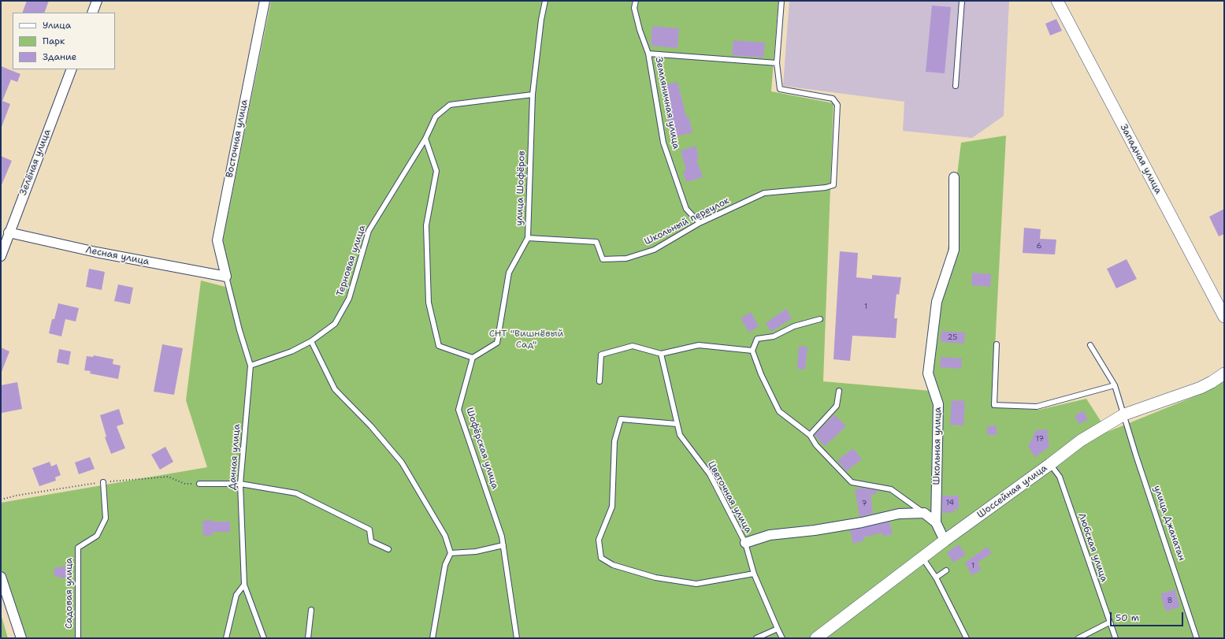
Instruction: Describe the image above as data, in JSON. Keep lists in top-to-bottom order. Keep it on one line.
{"streets":{"street":["Восточная улица","Западная улица","Зелёная улица","Лесная улица","Школьная улица","Шоссейная улица"],"lane":["Земляничная улица","улица Шофёров","Школьный переулок","Терновая улица","Шофёрская улица","Дачная улица","Цветочная улица","улица Джанатан","Любская улица","Садовая улица"]},"crossings":[["Земляничная улица","Школьный переулок"],["Восточная улица","Лесная улица"],["Восточная улица","Дачная улица"],["Зелёная улица","Лесная улица"],["улица Шофёров","Школьный переулок"],["улица Шофёров","Терновая улица"],["улица Шофёров","Шофёрская улица"],["Лесная улица","Дачная улица"],["Терновая улица","Дачная улица"],["Шоссейная улица","улица Джанатан"],["Шоссейная улица","Любская улица"]],"parks":["СНТ \"Вишнёвый Сад\""],"house_numbers":["6","1","25","17","14","7","1","8"],"legend":["Улица","Парк","Здание"],"scale_bar":"50 m"}
